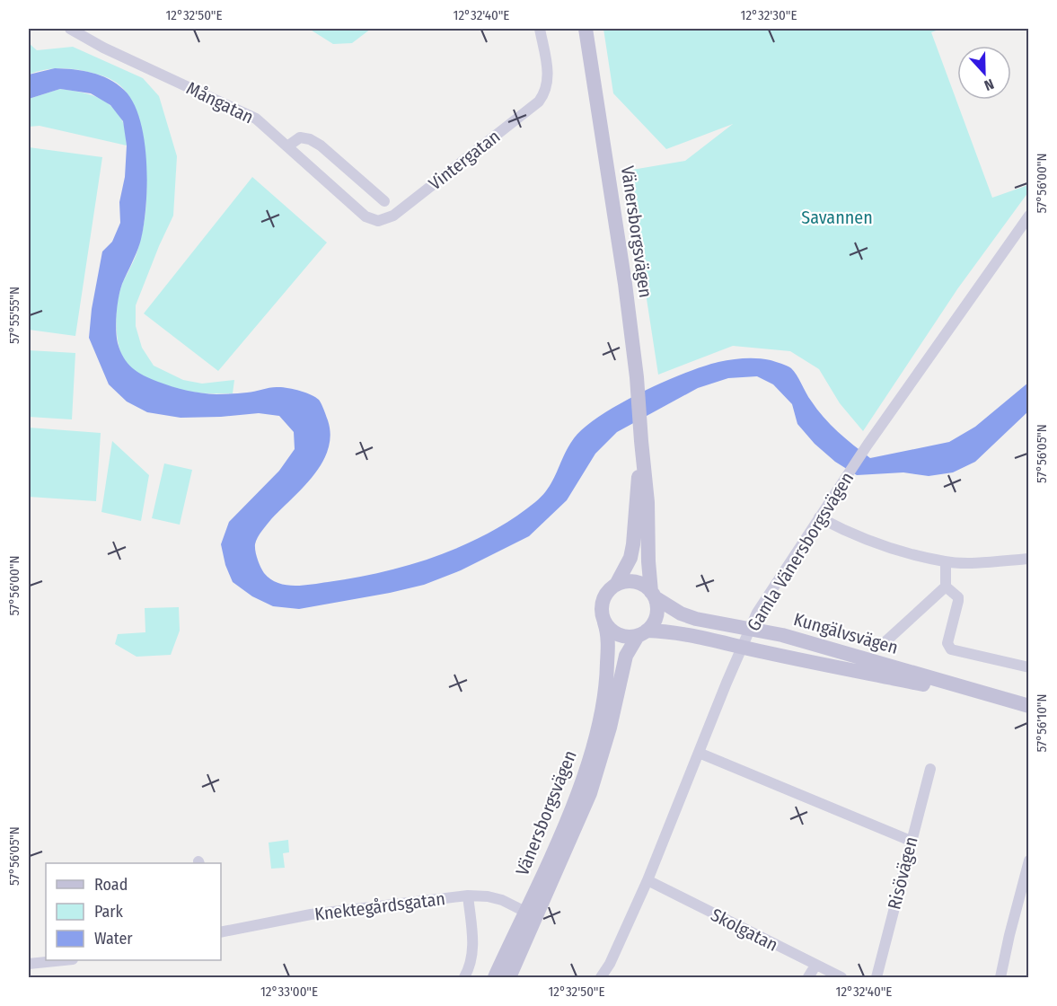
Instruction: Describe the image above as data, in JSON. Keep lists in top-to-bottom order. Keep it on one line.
{"streets":{"main road":["Vänersborgsvägen","Kungälvsvägen"],"street":["Mångatan","Vintergatan","Gamla Vänersborgsvägen","Risövägen","Knektegårdsgatan","Skolgatan"]},"crossings":[["Mångatan","Vintergatan"],["Vänersborgsvägen","Kungälvsvägen"],["Vänersborgsvägen","Knektegårdsgatan"],["Gamla Vänersborgsvägen","Kungälvsvägen"],["Gamla Vänersborgsvägen","Skolgatan"]],"parks":["Savannen"],"legend":["Road","Park","Water"],"north":"bottom","coordinates":["12°32'50\"E","12°32'40\"E","12°32'30\"E","57°56'00\"N","57°55'55\"N","57°56'05\"N","57°56'10\"N","12°33'00\"E"]}
